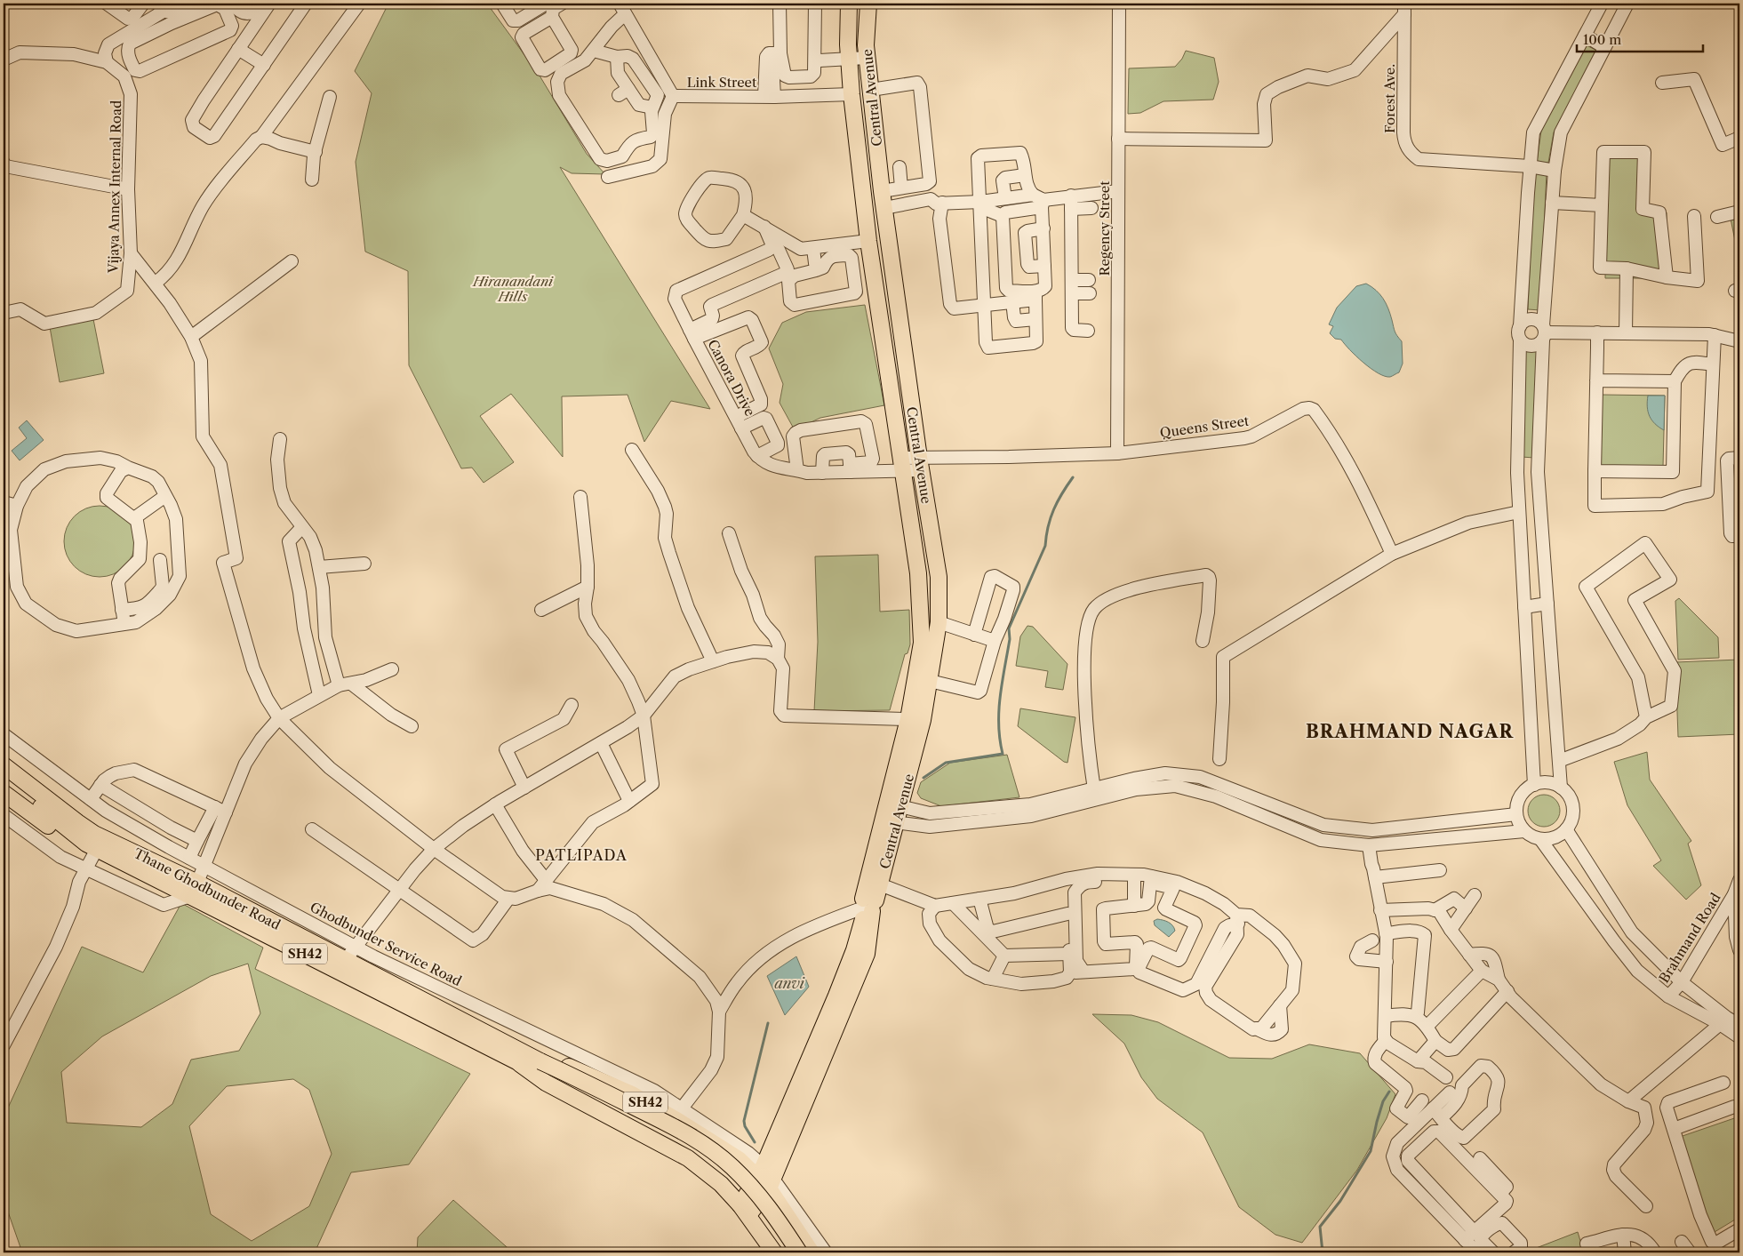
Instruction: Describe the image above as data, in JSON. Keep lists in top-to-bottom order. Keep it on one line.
{"streets":{"main road":["Central Avenue","Thane Ghodbunder Road","SH42"],"street":["Link Street","Forest Ave.","Vijaya Annex Internal Road","Regency Street","Canora Drive","Queens Street","Brahmand Road","Ghodbunder Service Road"]},"crossings":[["Link Street","Central Avenue"],["Central Avenue","Canora Drive"],["Central Avenue","Queens Street"],["Central Avenue","Ghodbunder Service Road"],["Central Avenue","SH42"],["Regency Street","Queens Street"],["Canora Drive","Queens Street"],["Thane Ghodbunder Road","Ghodbunder Service Road"],["Thane Ghodbunder Road","SH42"],["Ghodbunder Service Road","SH42"]],"districts":["BRAHMAND NAGAR","PATLIPADA"],"water":["anvi"],"parks":["Hiranandani Hills"],"scale_bar":"100 m"}
